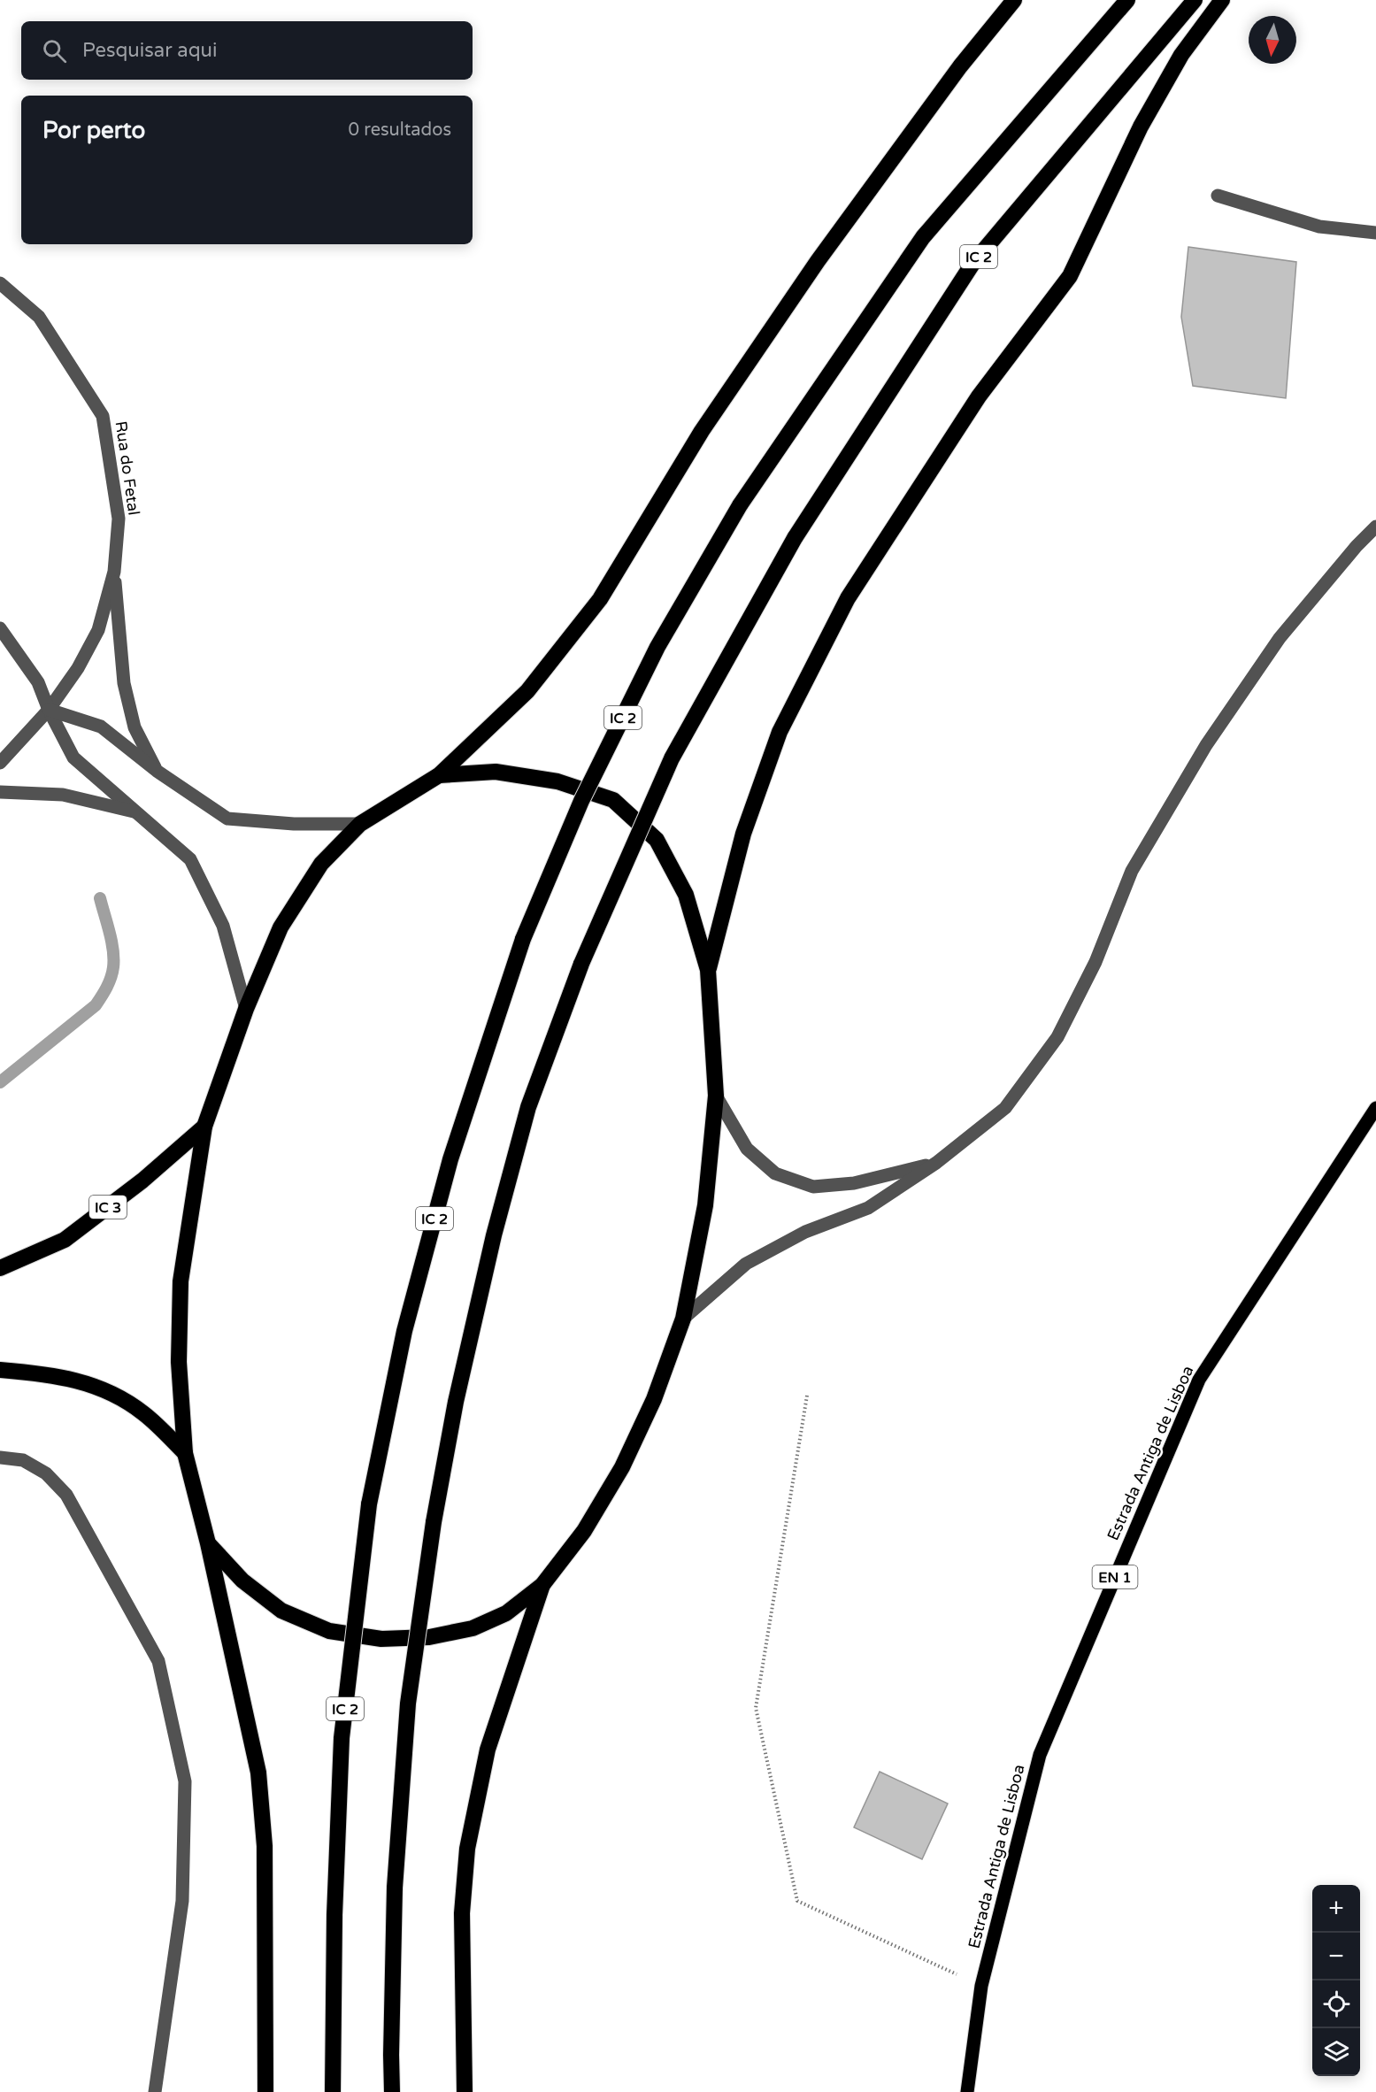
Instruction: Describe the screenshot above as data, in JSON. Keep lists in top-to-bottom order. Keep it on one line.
{"streets":{"highway":["IC 2","IC 3"],"main road":["Estrada Antiga de Lisboa","EN 1"],"street":["Rua do Fetal"]},"north":"bottom","page":{"search":"Pesquisar aqui","heading":["Por perto","0 resultados"],"map_buttons":["+","−"]}}
